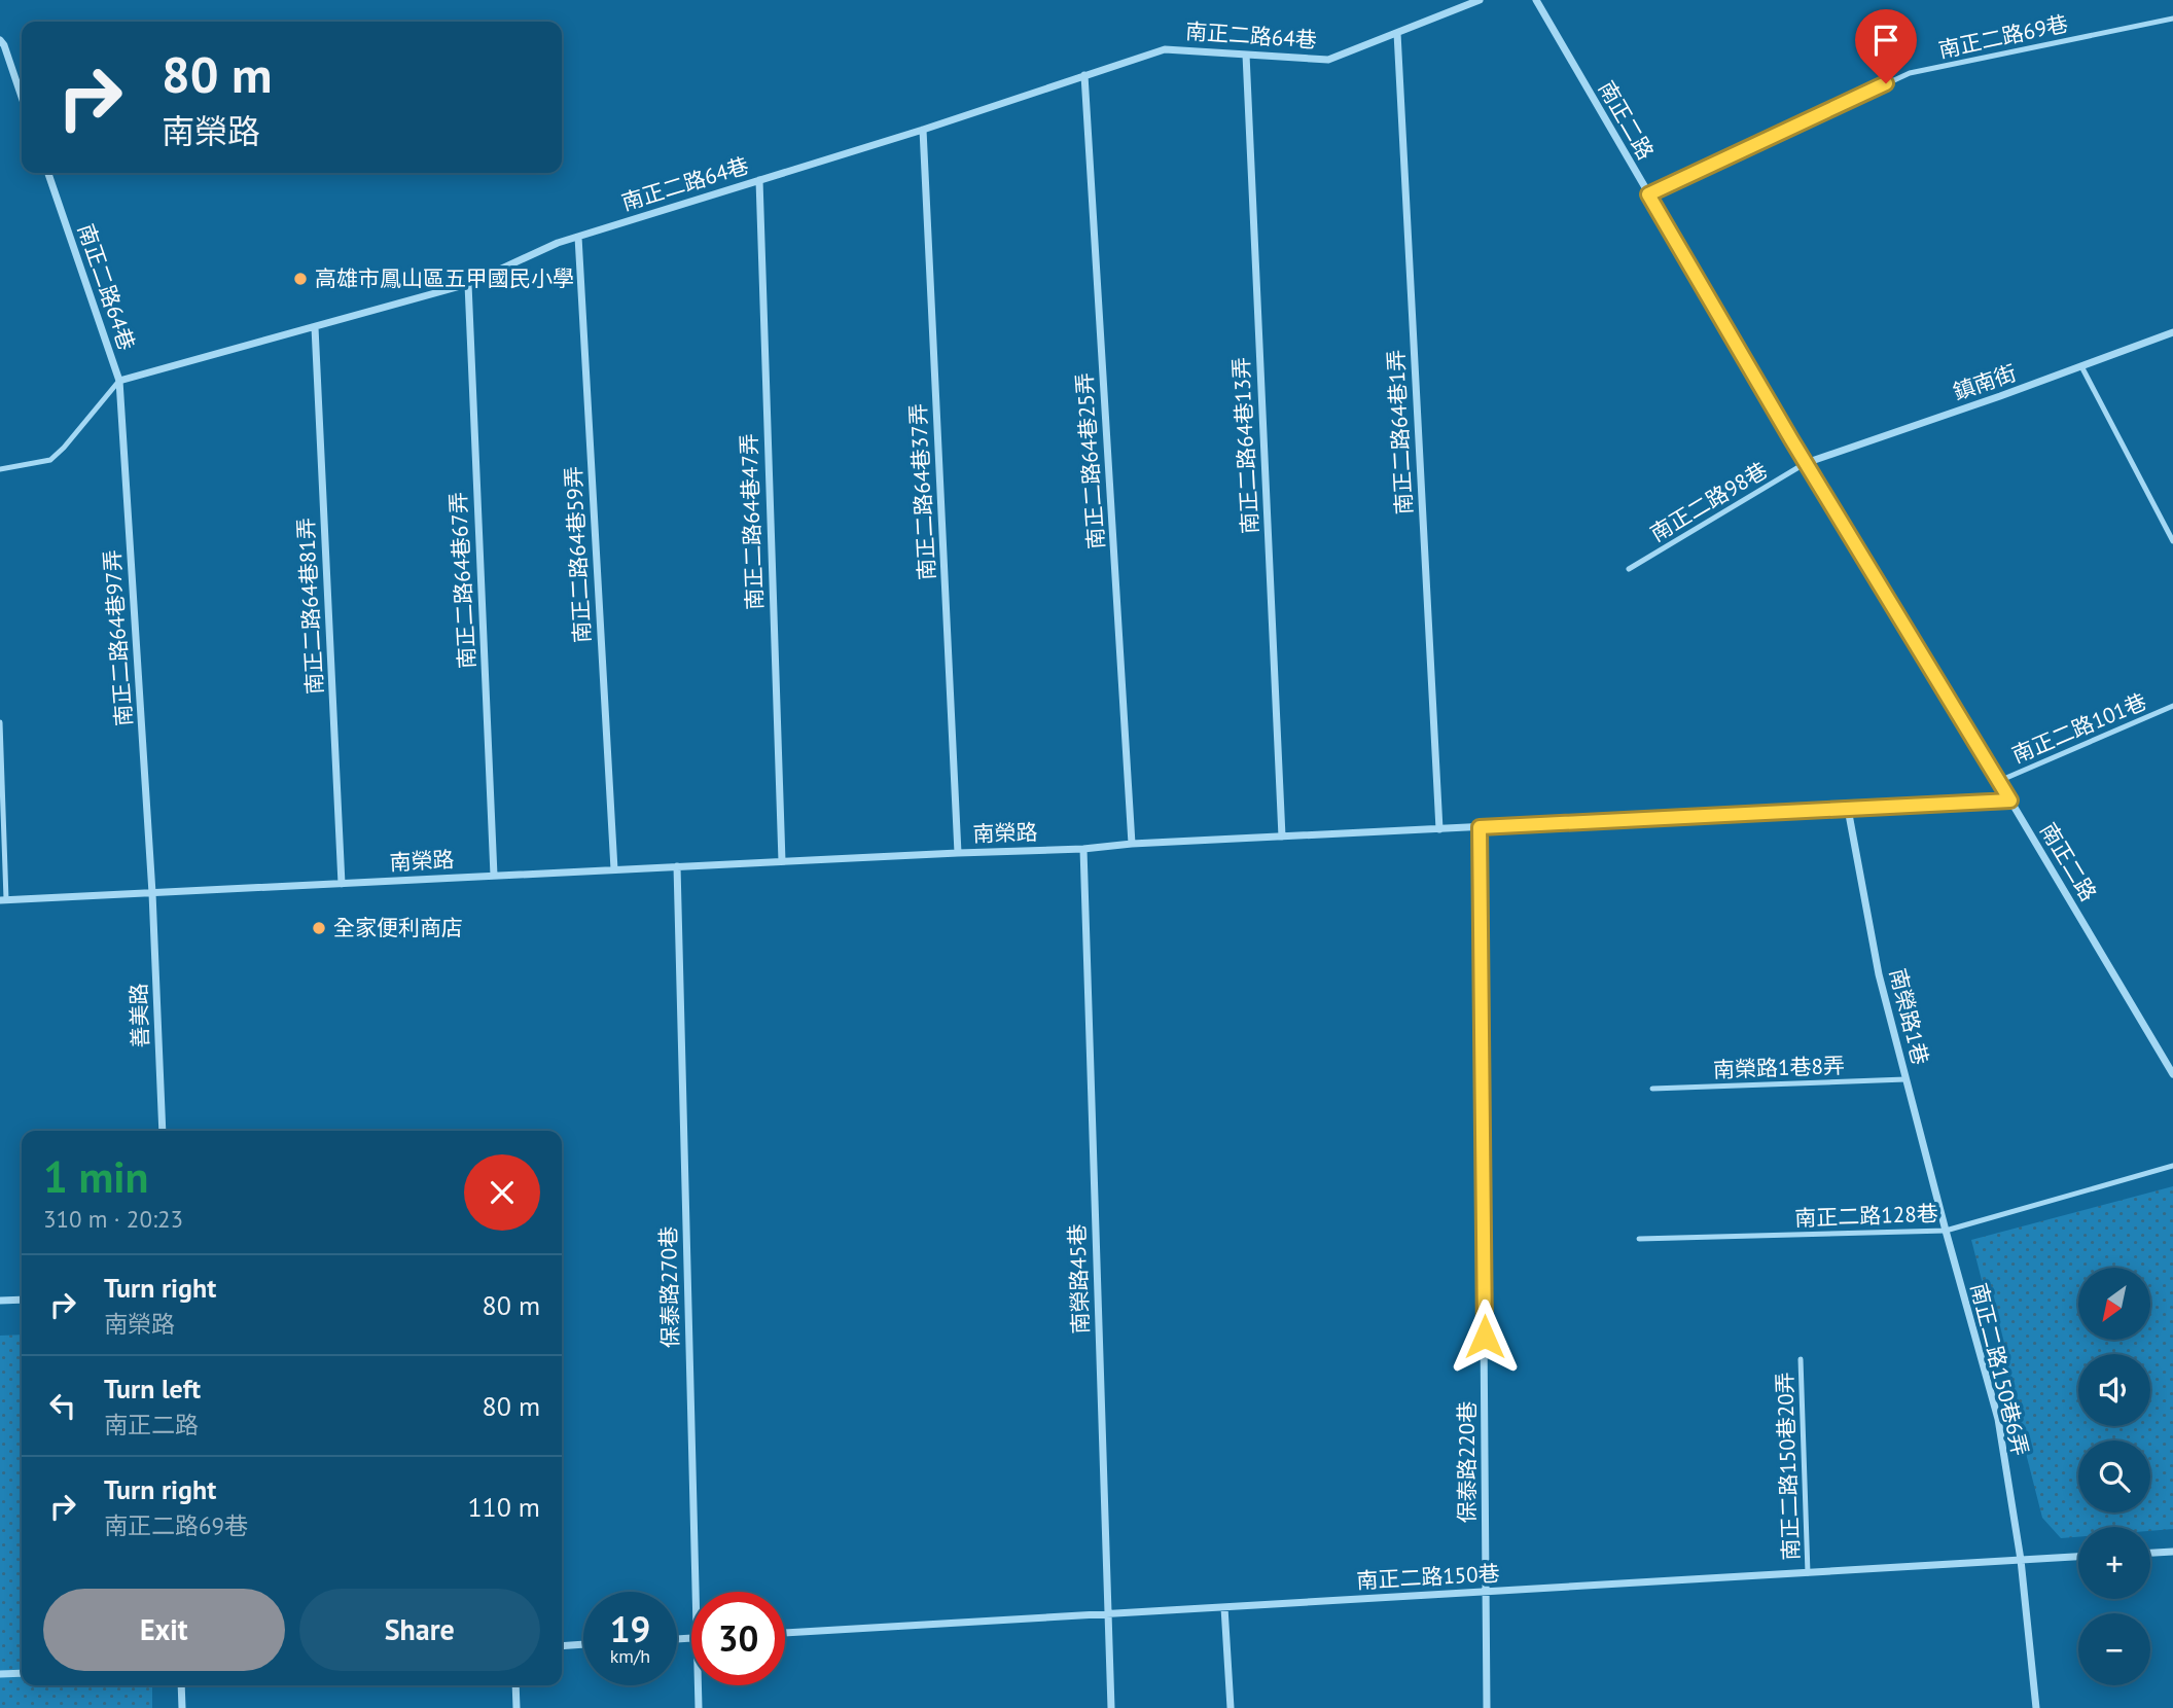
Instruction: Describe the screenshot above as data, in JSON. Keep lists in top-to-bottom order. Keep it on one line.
{"streets":{"street":["南正二路64巷","南正二路","鎮南街","南正二路64巷1弄","南正二路64巷13弄","南正二路64巷25弄","南正二路64巷37弄","南正二路64巷47弄","南正二路64巷59弄","南正二路64巷67弄","南正二路64巷81弄","南正二路64巷97弄","南榮路","善美路","南榮路1巷","南榮路45巷","保泰路270巷","南正二路150巷6弄","保泰路220巷","南正二路150巷"],"lane":["南正二路69巷","南正二路98巷","南正二路101巷","南榮路1巷8弄","南正二路128巷","南正二路150巷20弄"]},"crossings":[["南正二路64巷","南正二路64巷1弄"],["南正二路64巷","南正二路64巷13弄"],["南正二路64巷","南正二路64巷25弄"],["南正二路64巷","南正二路64巷37弄"],["南正二路64巷","南正二路64巷47弄"],["南正二路64巷","南正二路64巷59弄"],["南正二路64巷","南正二路64巷67弄"],["南正二路64巷","南正二路64巷81弄"],["南正二路64巷","南正二路64巷97弄"],["南正二路69巷","南正二路"],["南正二路","鎮南街"],["南正二路","南正二路98巷"],["南正二路","南正二路101巷"],["南正二路","南榮路"],["鎮南街","南正二路98巷"],["南正二路64巷1弄","南榮路"],["南正二路64巷13弄","南榮路"],["南正二路64巷25弄","南榮路"],["南正二路64巷37弄","南榮路"],["南正二路64巷47弄","南榮路"],["南正二路64巷59弄","南榮路"],["南正二路64巷67弄","南榮路"],["南正二路64巷81弄","南榮路"],["南正二路64巷97弄","南榮路"],["南正二路64巷97弄","善美路"],["南榮路","善美路"],["南榮路","南榮路1巷"],["南榮路","南榮路45巷"],["南榮路","保泰路270巷"],["南榮路","保泰路220巷"],["南榮路1巷","南榮路1巷8弄"],["南榮路1巷","南正二路128巷"],["南榮路1巷","南正二路150巷6弄"],["南正二路128巷","南正二路150巷6弄"],["南榮路45巷","南正二路150巷"],["南正二路150巷6弄","南正二路150巷"],["保泰路220巷","南正二路150巷"],["南正二路150巷20弄","南正二路150巷"]],"places":["高雄市鳳山區五甲國民小學","全家便利商店"],"north":"bottom left","page":{"turn":["80 m","南榮路"],"heading":["1 min","310 m · 20:23"],"list":[{"name":"Turn right","note":"南榮路","value":"80 m"},{"name":"Turn left","note":"南正二路","value":"80 m"},{"name":"Turn right","note":"南正二路69巷","value":"110 m"}],"map_buttons":["+","−"],"buttons":["Exit","Share"],"speed":"19 km/h","limit":"30"}}
